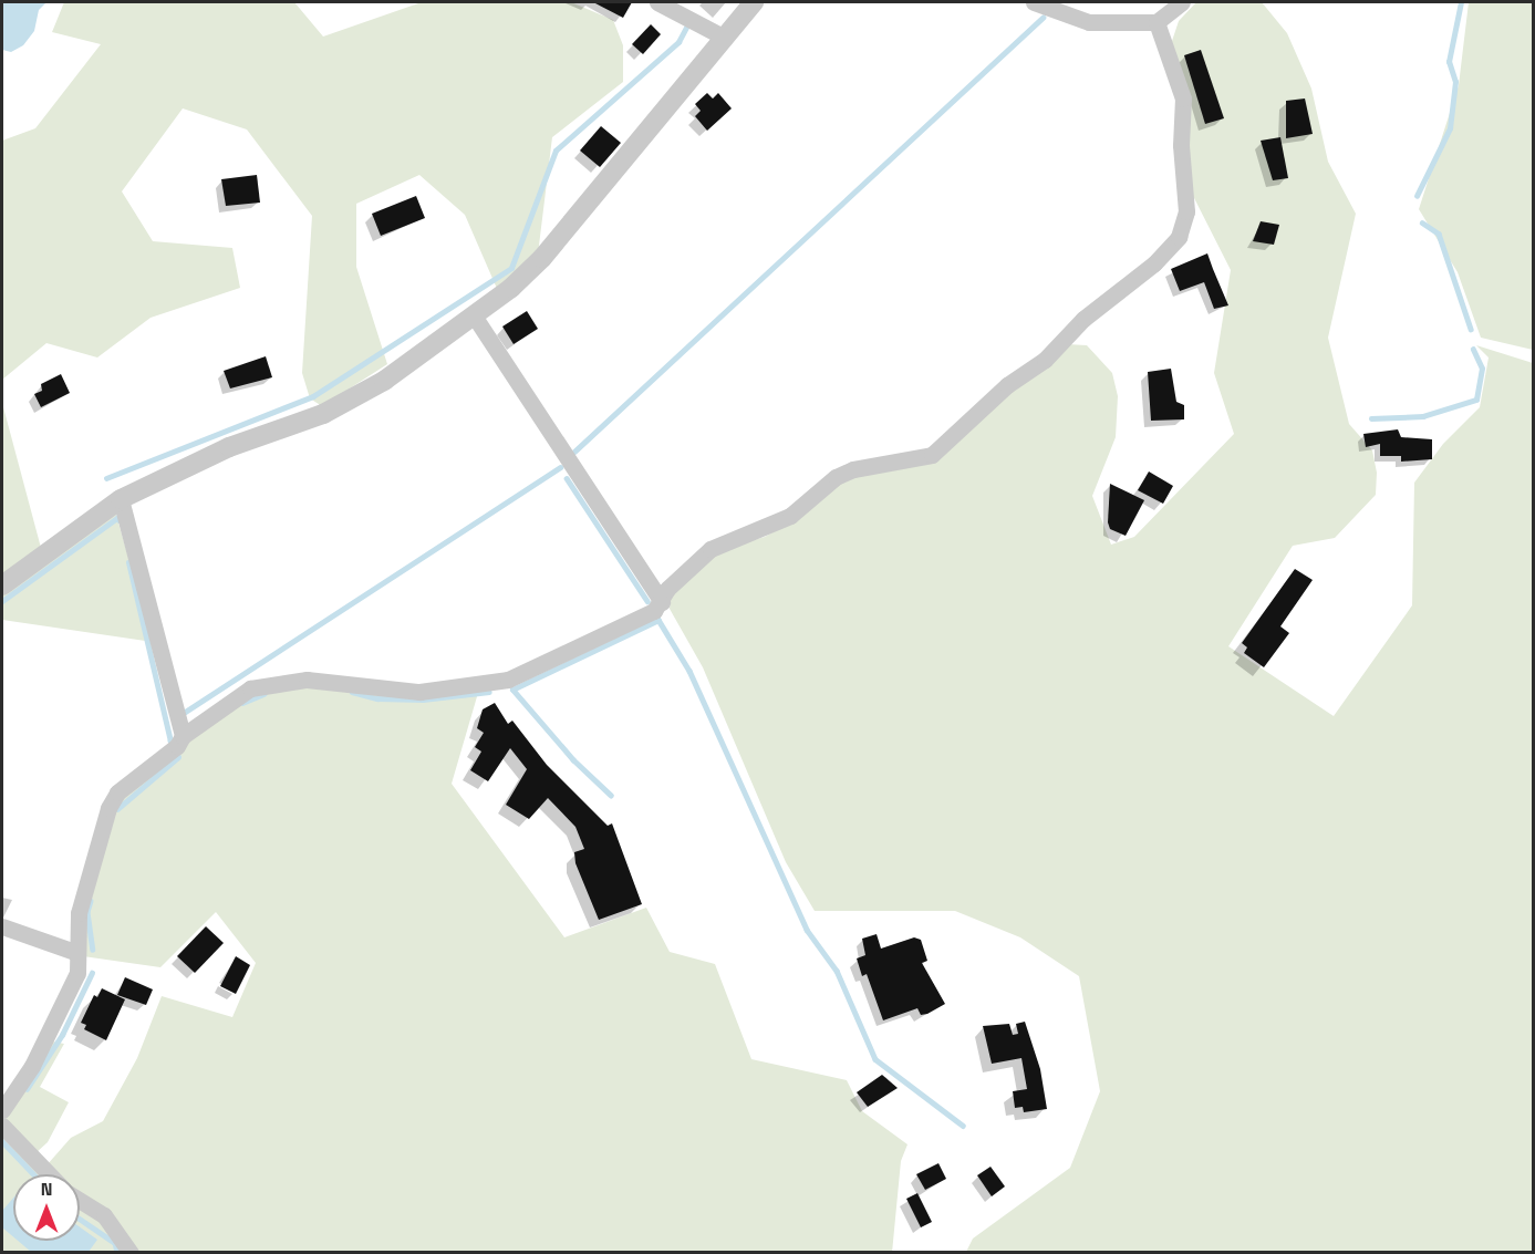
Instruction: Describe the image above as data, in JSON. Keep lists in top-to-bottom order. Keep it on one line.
{"north":"top"}
